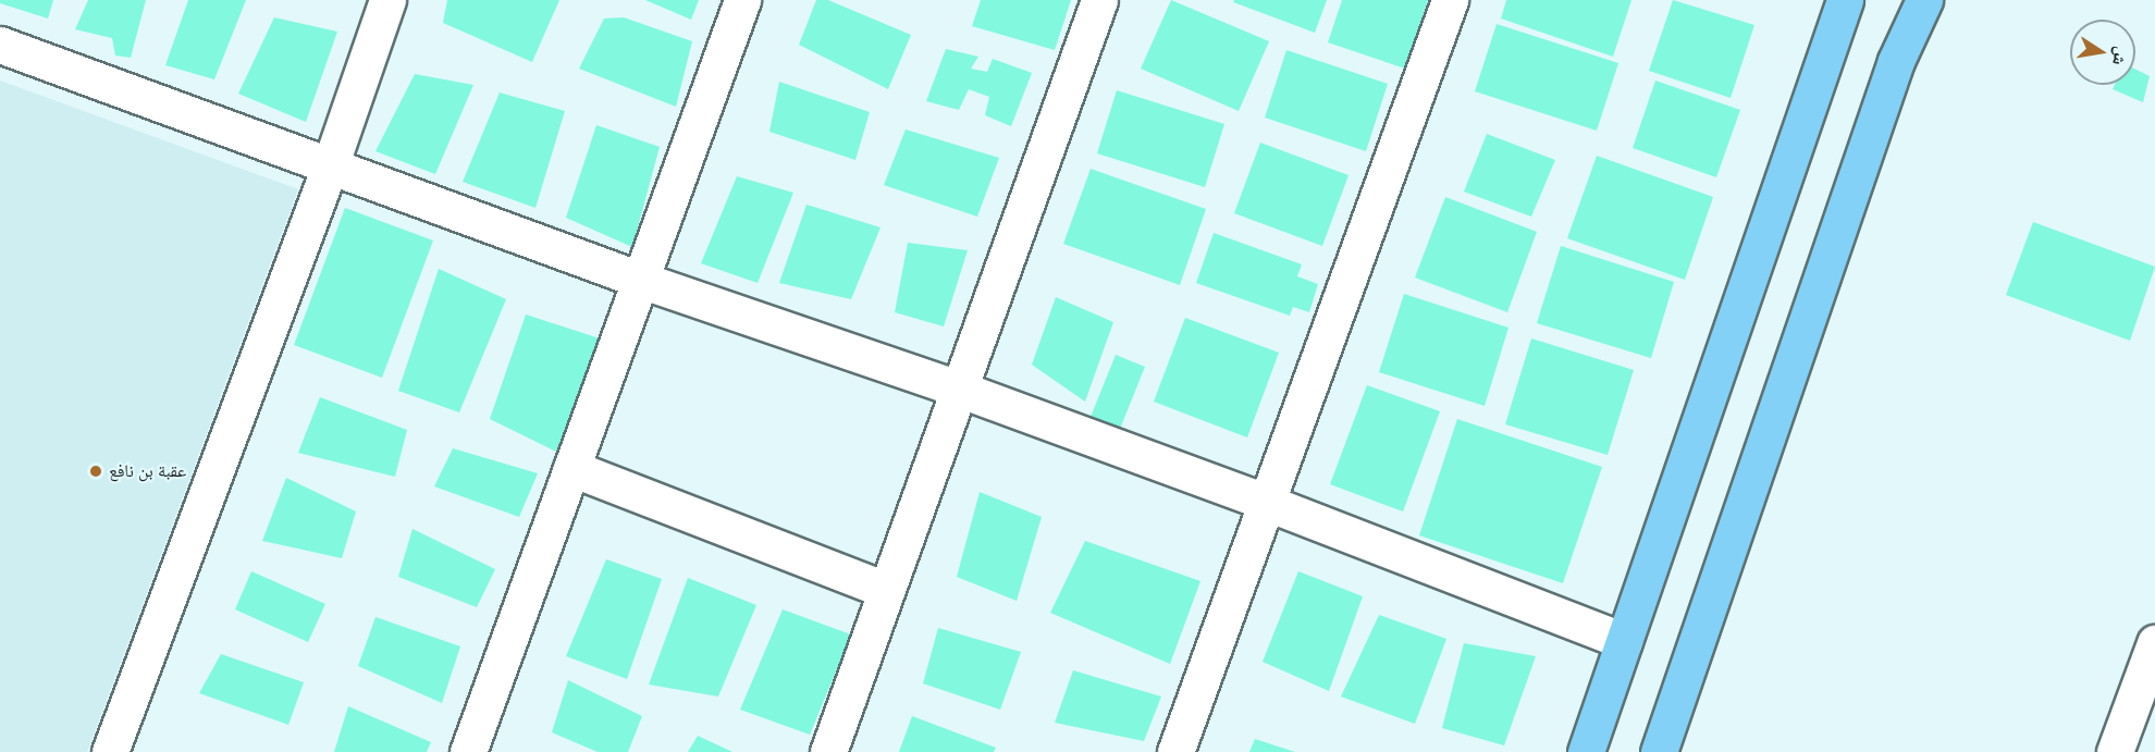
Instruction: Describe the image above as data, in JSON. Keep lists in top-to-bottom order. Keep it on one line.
{"places":["عقبة بن نافع"],"north":"right"}
